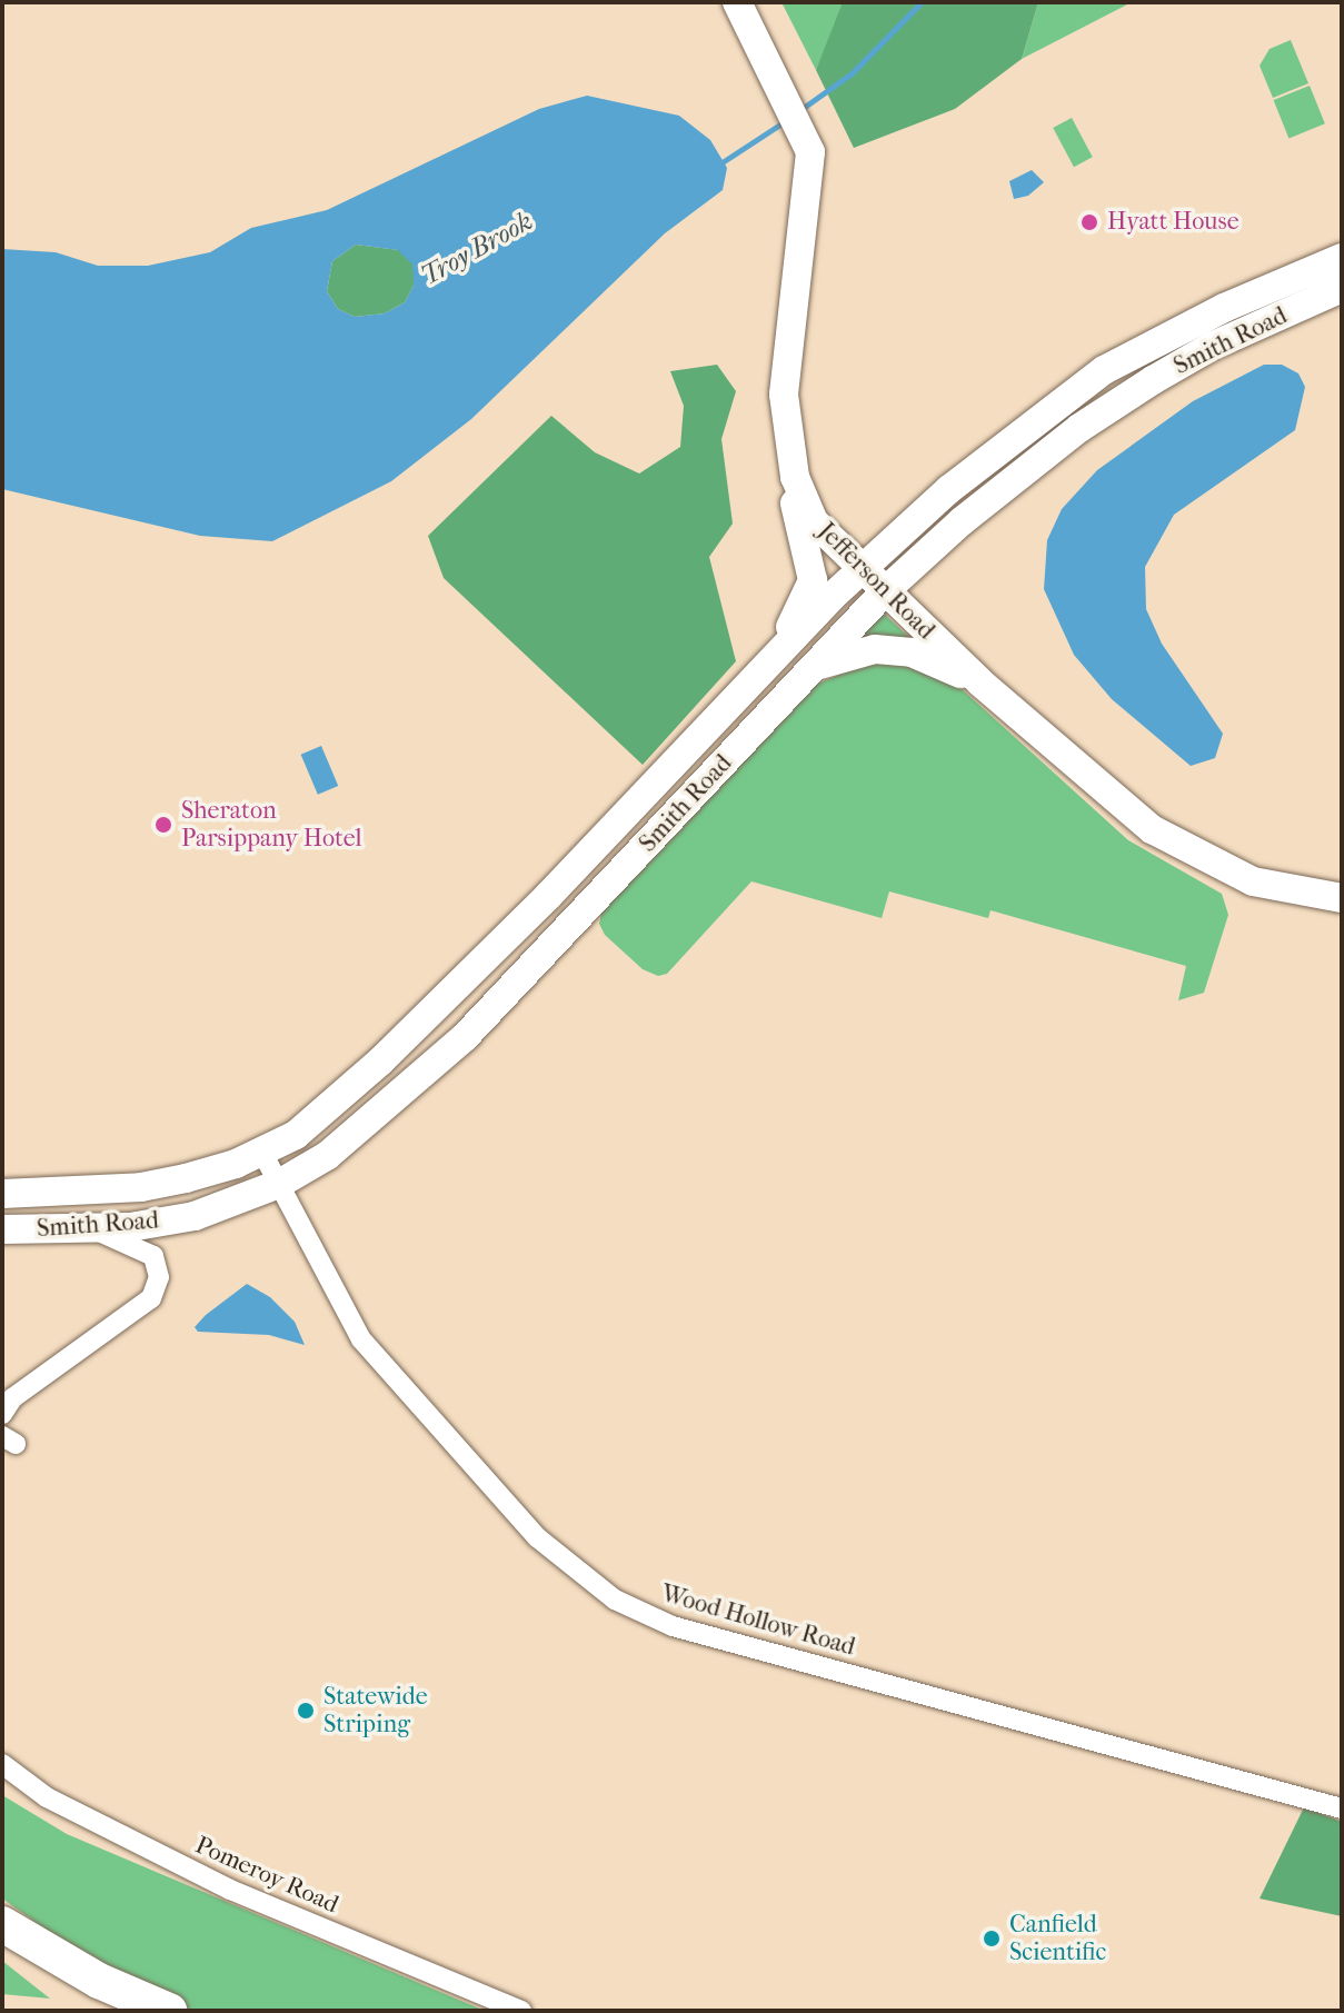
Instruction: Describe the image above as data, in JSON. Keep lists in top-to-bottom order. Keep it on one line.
{"streets":{"main road":["Smith Road","Jefferson Road"],"street":["Wood Hollow Road","Pomeroy Road"]},"crossings":[["Smith Road","Jefferson Road"],["Smith Road","Wood Hollow Road"]],"water":["Troy Brook"],"places":["Hyatt House","Sheraton Parsippany Hotel","Statewide Striping","Canfield Scientific"]}
